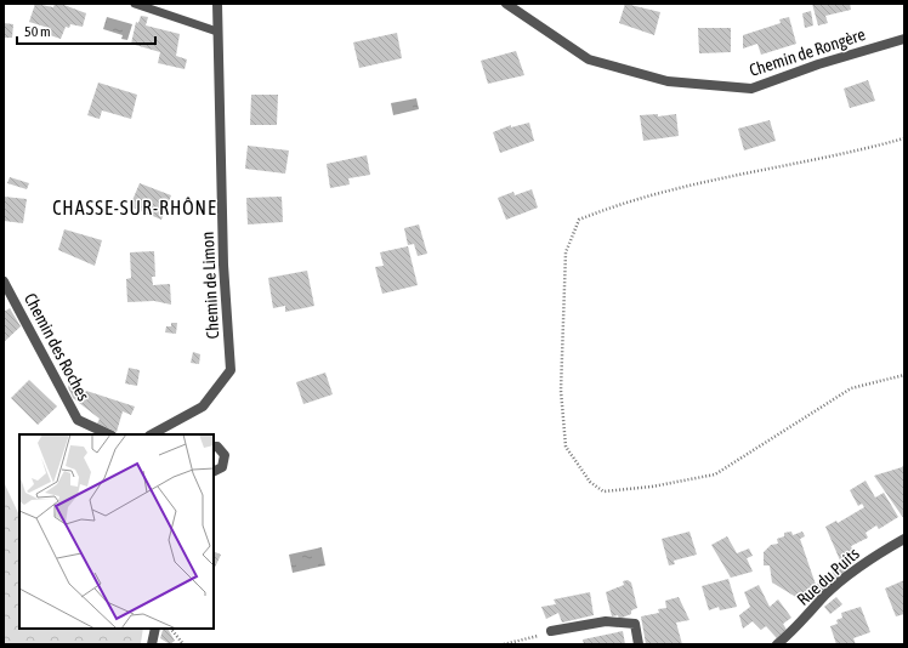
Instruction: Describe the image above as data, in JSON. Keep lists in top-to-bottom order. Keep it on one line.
{"streets":{"street":["Chemin de Rongère","Chemin de Limon","Chemin des Roches","Rue du Puits"]},"districts":["CHASSE-SUR-RHÔNE"],"scale_bar":"50 m"}
